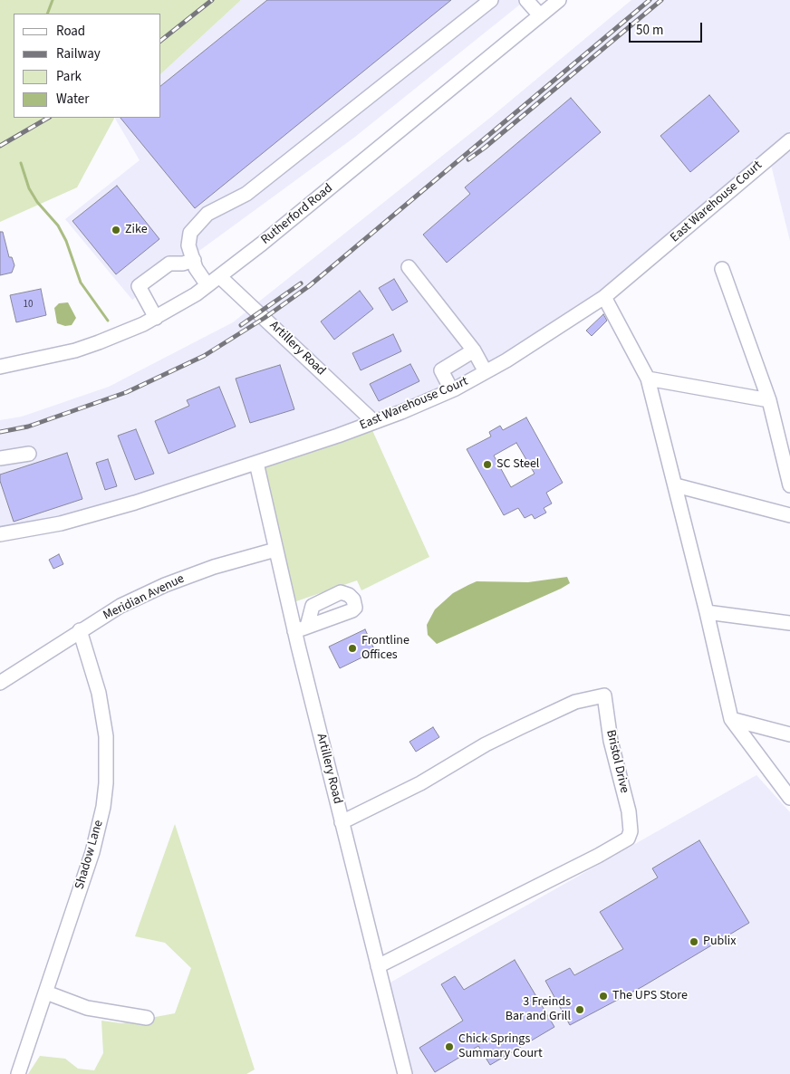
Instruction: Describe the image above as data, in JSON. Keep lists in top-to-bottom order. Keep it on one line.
{"streets":{"street":["East Warehouse Court","Rutherford Road","Artillery Road","Meridian Avenue","Bristol Drive","Shadow Lane"]},"crossings":[["East Warehouse Court","Artillery Road"],["Rutherford Road","Artillery Road"],["Artillery Road","Meridian Avenue"],["Artillery Road","Bristol Drive"],["Meridian Avenue","Shadow Lane"]],"places":["Zike","SC Steel","Frontline Offices","Publix","The UPS Store","3 Freinds Bar and Grill","Chick Springs Summary Court"],"house_numbers":["10"],"legend":["Road","Railway","Park","Water"],"scale_bar":"50 m"}
